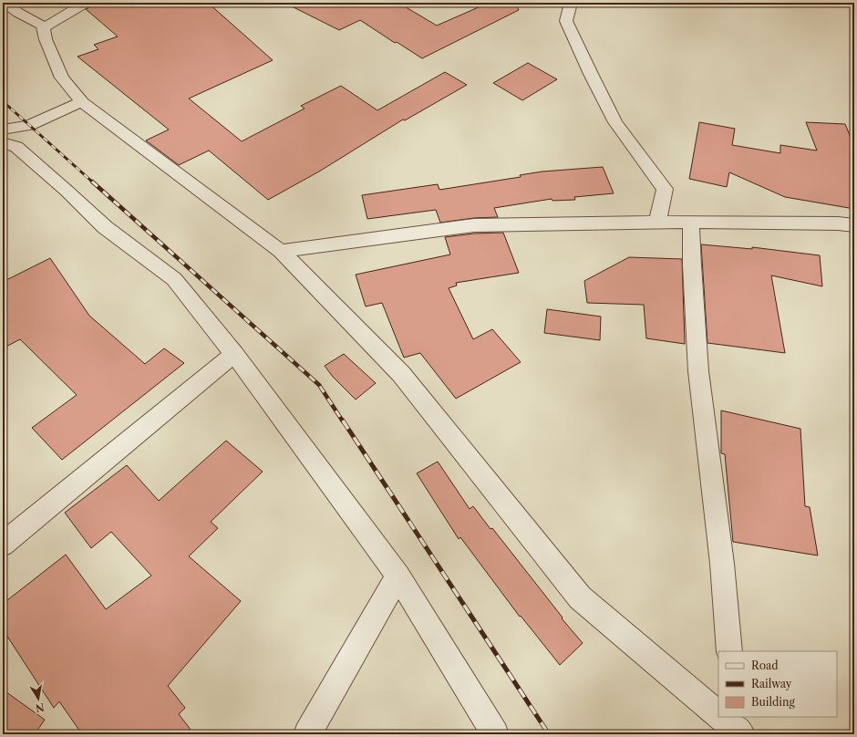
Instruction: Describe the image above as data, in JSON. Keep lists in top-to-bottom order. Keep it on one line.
{"legend":["Road","Railway","Building"],"north":"bottom"}
